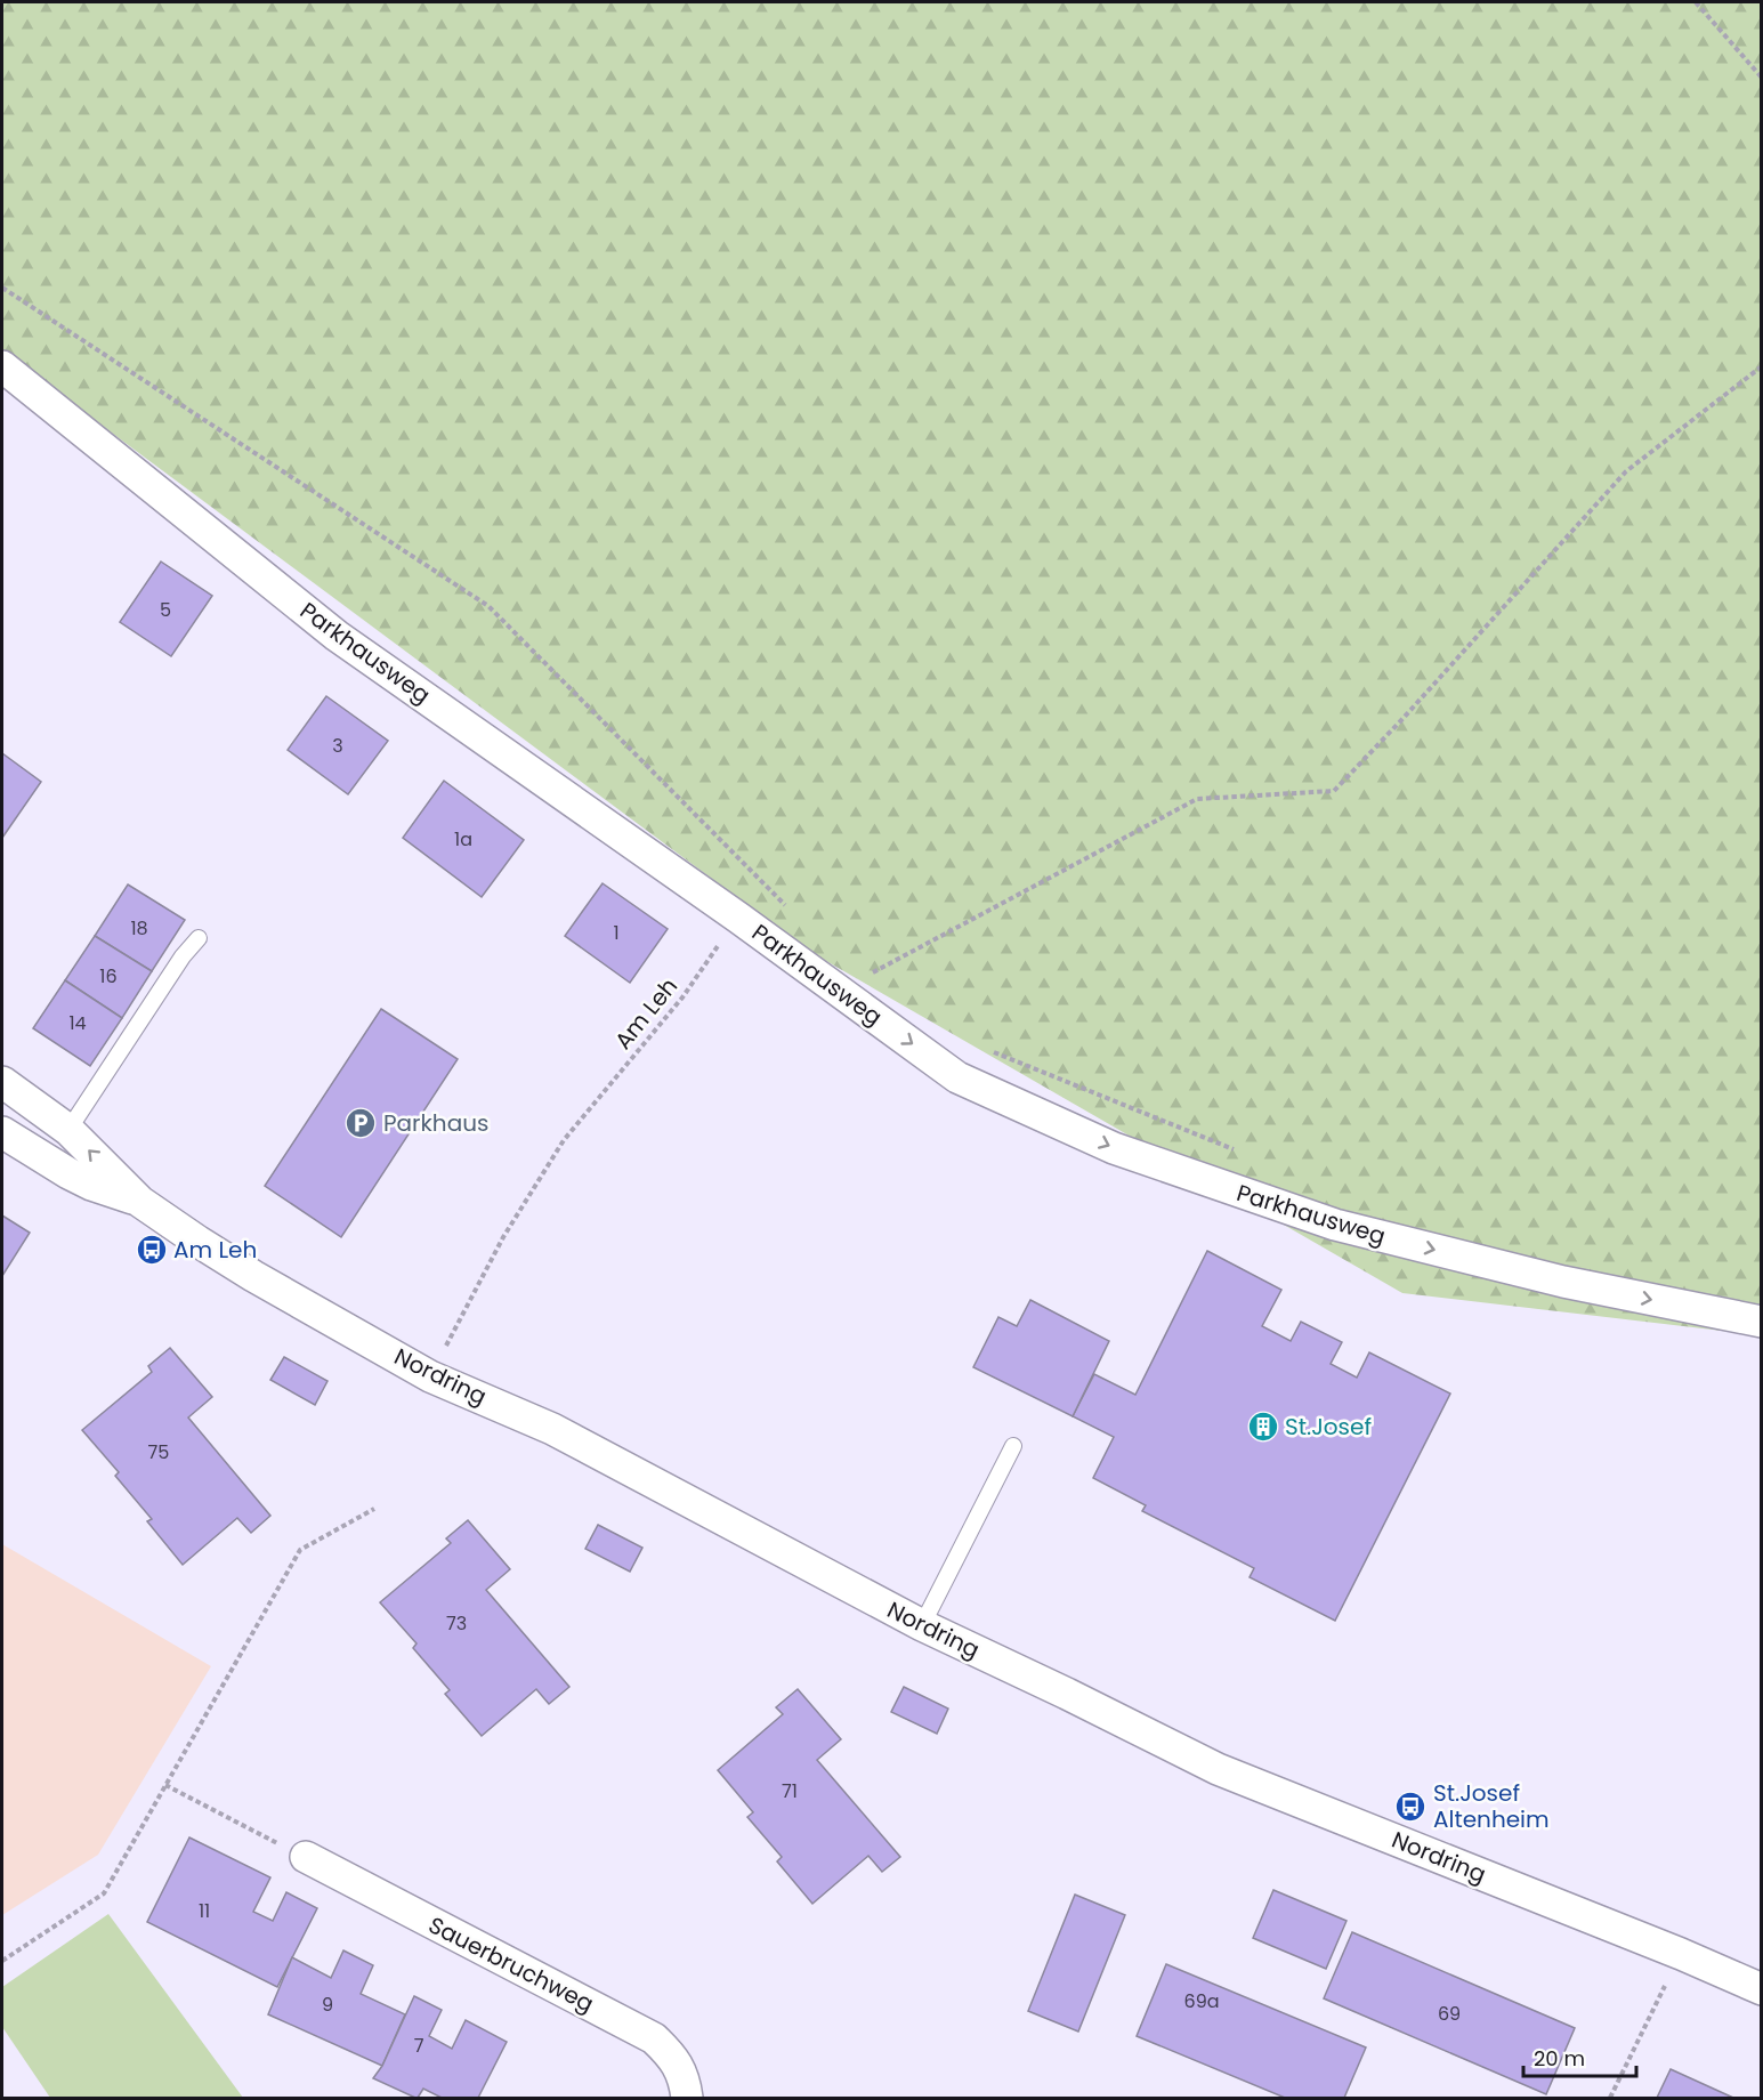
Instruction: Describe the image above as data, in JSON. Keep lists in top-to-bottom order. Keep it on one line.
{"streets":{"street":["Parkhausweg","Nordring","Sauerbruchweg"],"path":["Am Leh"]},"crossings":[["Parkhausweg","Am Leh"],["Am Leh","Nordring"]],"one_way":["Parkhausweg"],"places":{"parking":["Parkhaus"],"bus stop":["Am Leh","St.Josef Altenheim"],"building":["St.Josef"]},"house_numbers":["5","3","1a","18","1","16","14","75","73","71","11","69a","9","69","7"],"scale_bar":"20 m"}
